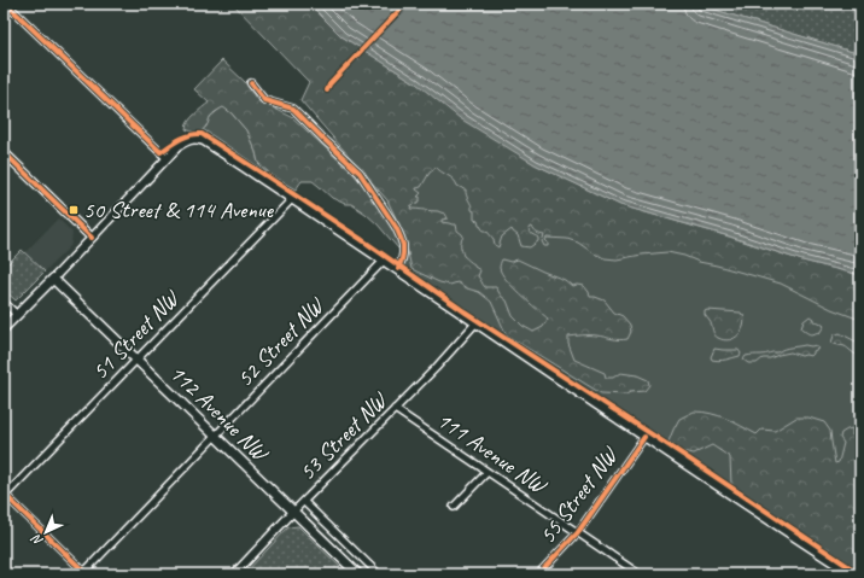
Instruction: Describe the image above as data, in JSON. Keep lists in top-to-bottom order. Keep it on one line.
{"streets":{"main road":["112 Avenue NW"],"street":["51 Street NW","52 Street NW","53 Street NW","111 Avenue NW","55 Street NW"]},"crossings":[["51 Street NW","112 Avenue NW"],["52 Street NW","112 Avenue NW"],["112 Avenue NW","53 Street NW"],["53 Street NW","111 Avenue NW"],["111 Avenue NW","55 Street NW"]],"places":{"transit":["50 Street & 114 Avenue"]},"north":"bottom left"}
